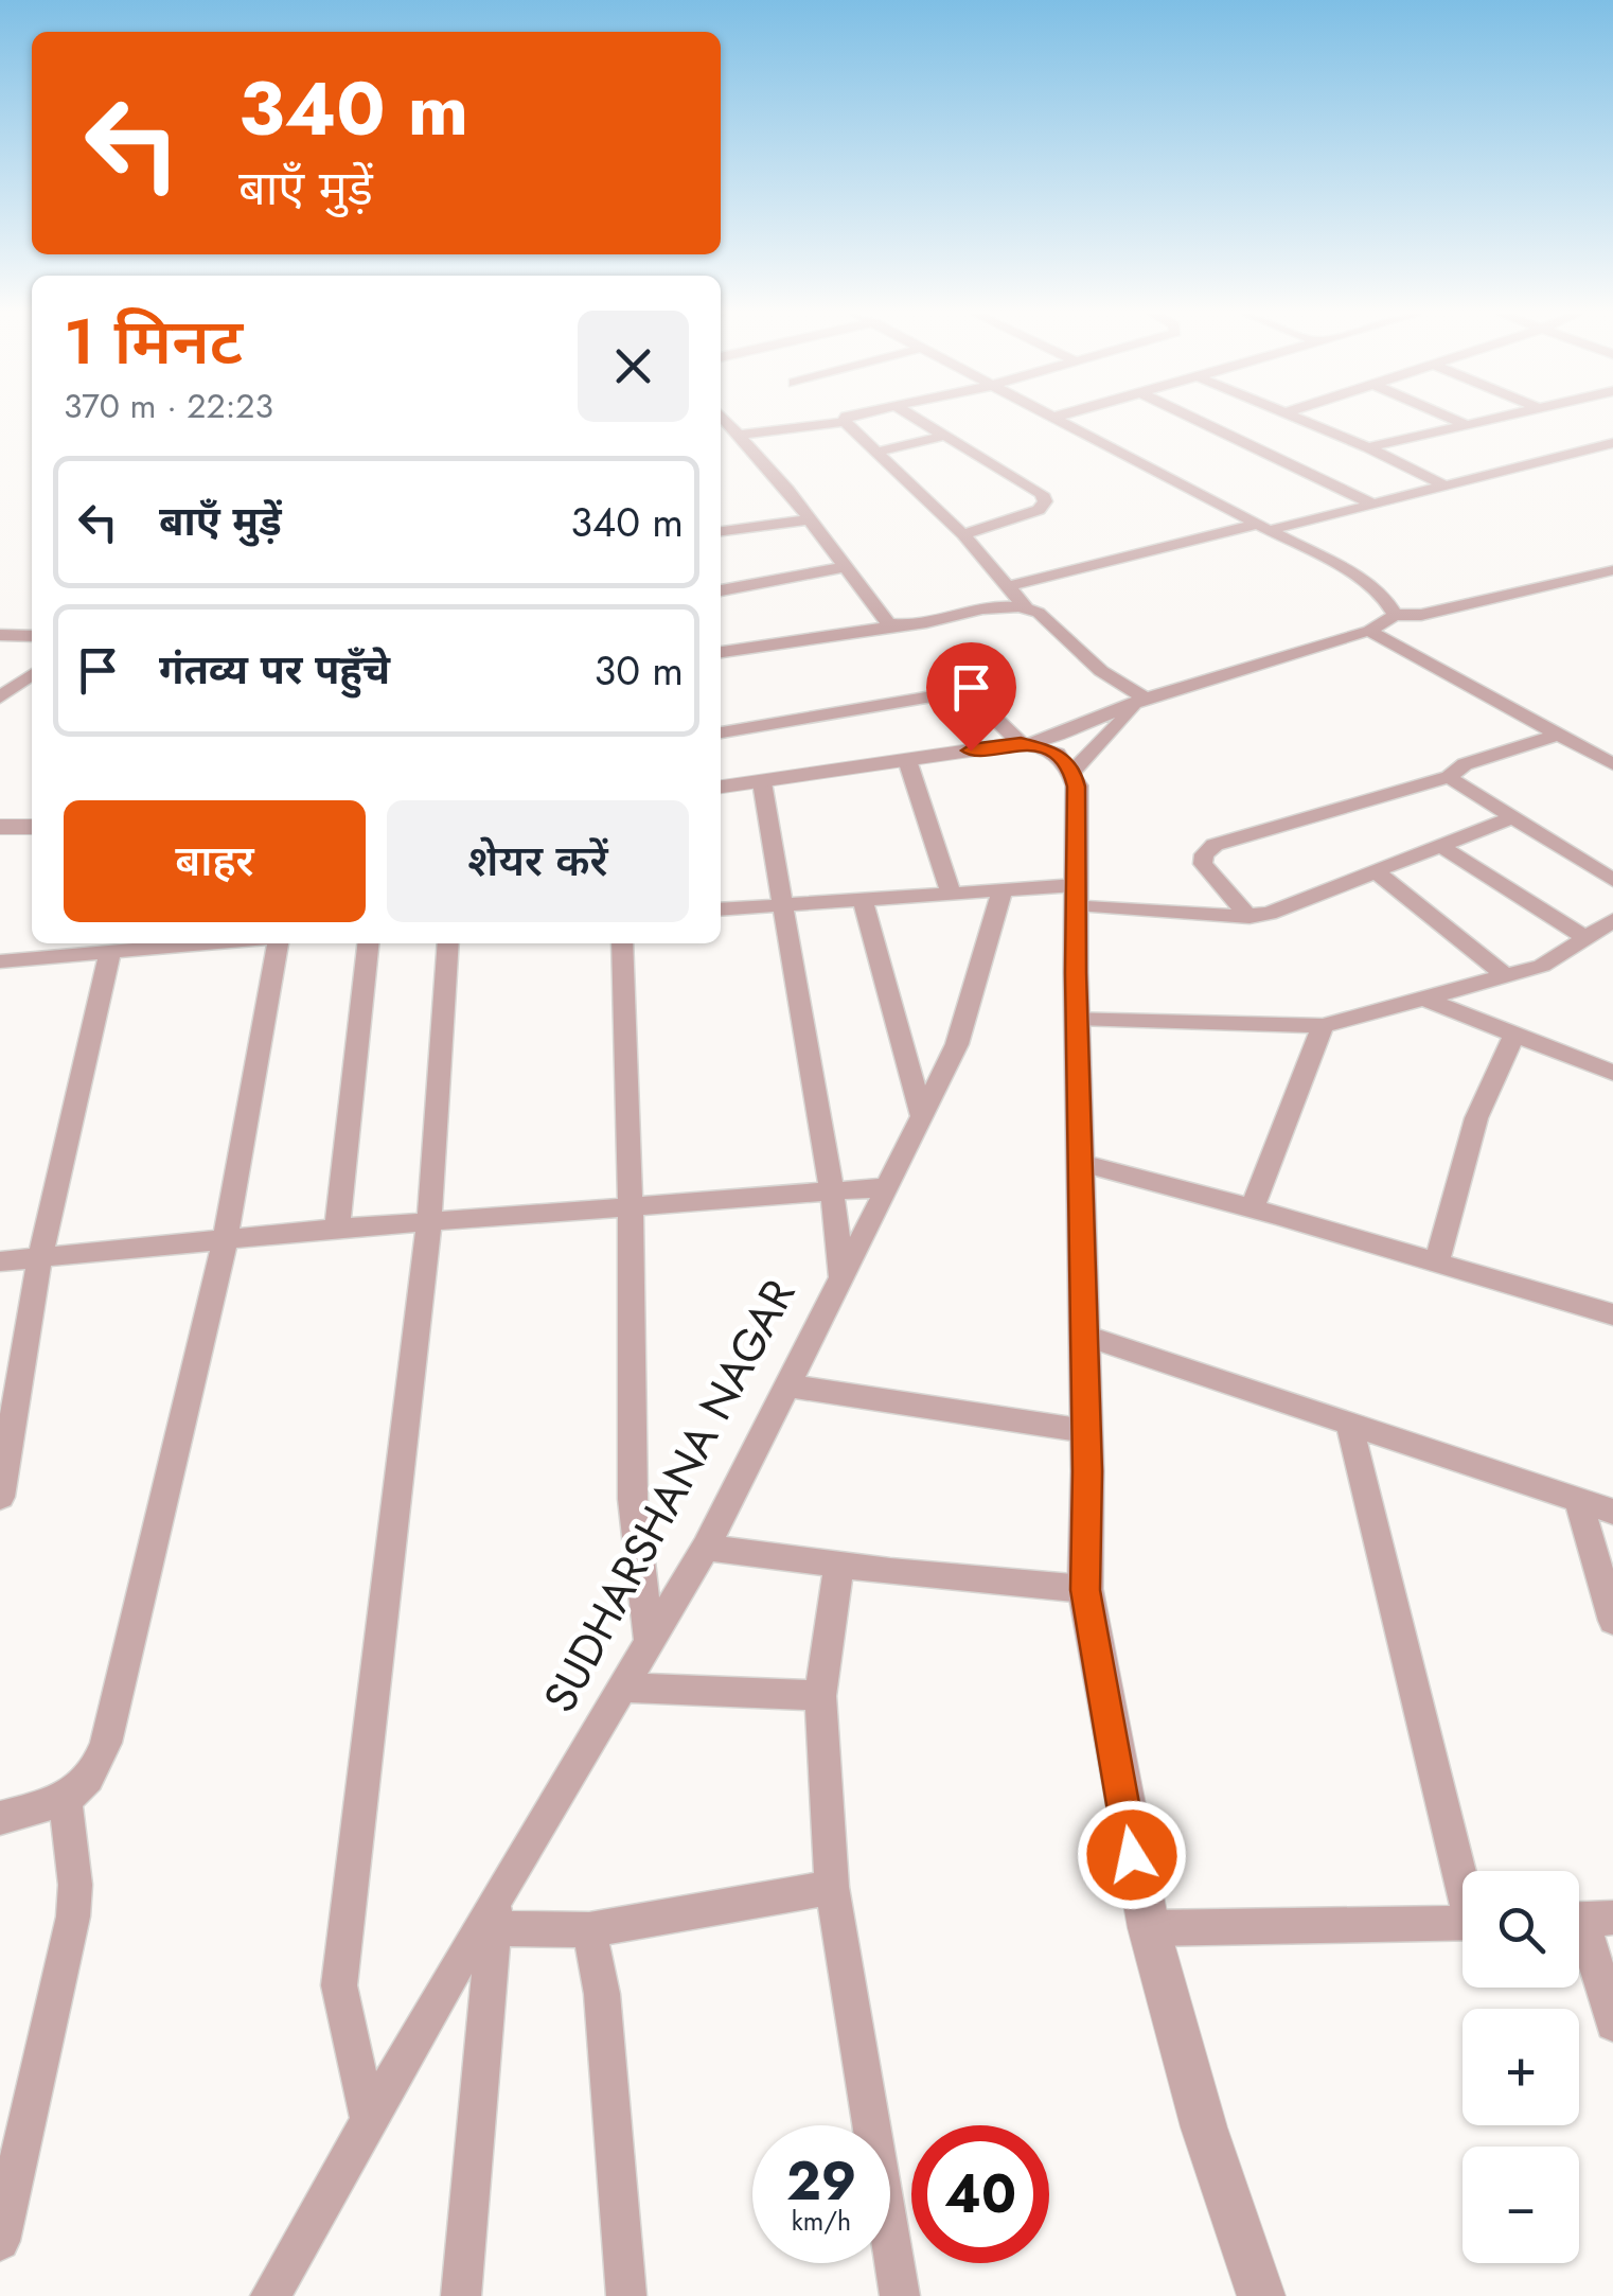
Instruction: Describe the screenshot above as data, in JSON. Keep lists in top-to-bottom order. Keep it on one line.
{"streets":{"street":["SUDHARSHANA NAGAR"]},"page":{"turn":["340 m","बाएँ मुड़ें"],"heading":["1 मिनट","370 m · 22:23"],"list":[{"name":"बाएँ मुड़ें","value":"340 m"},{"name":"गंतव्य पर पहुँचे","value":"30 m"}],"buttons":["बाहर","शेयर करें"],"map_buttons":["+","−"],"speed":"29 km/h","limit":"40"}}
